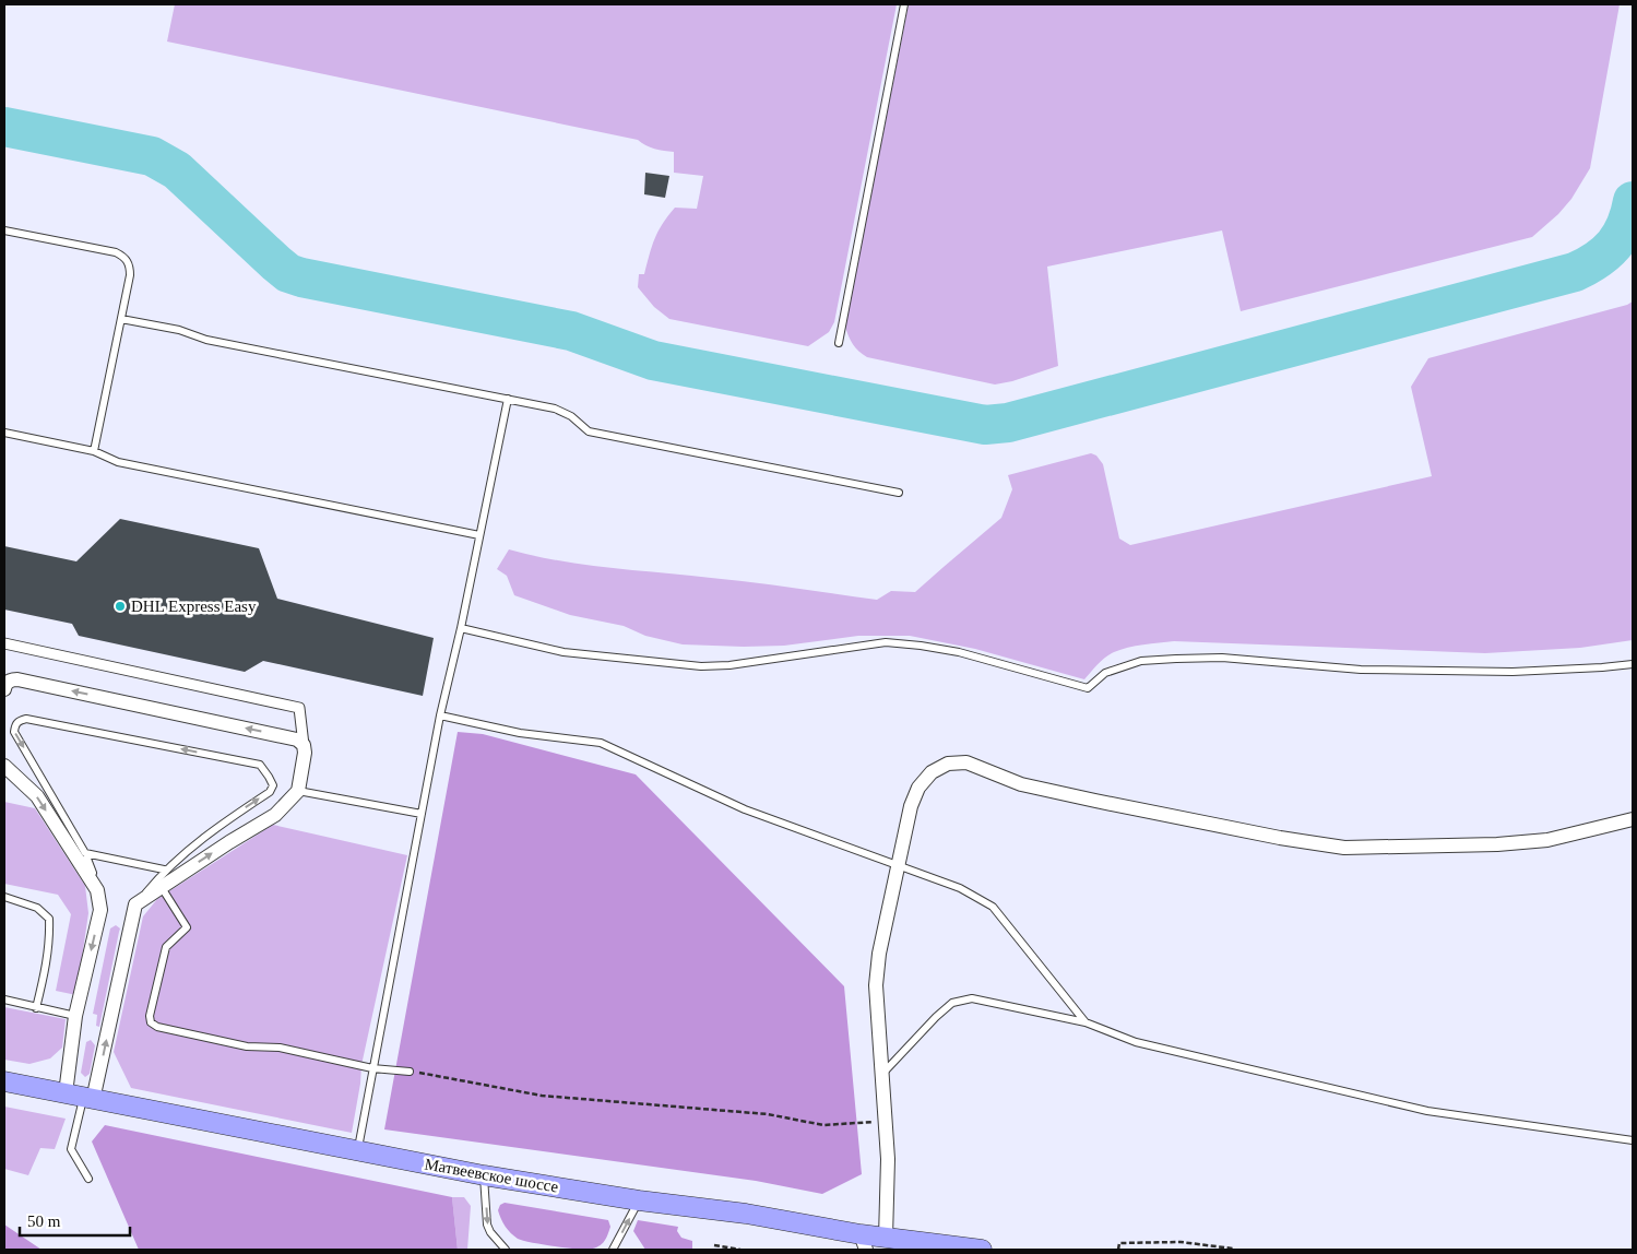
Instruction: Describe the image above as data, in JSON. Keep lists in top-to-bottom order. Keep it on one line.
{"streets":{"main road":["Матвеевское шоссе"]},"places":["DHL Express Easy"],"scale_bar":"50 m"}
